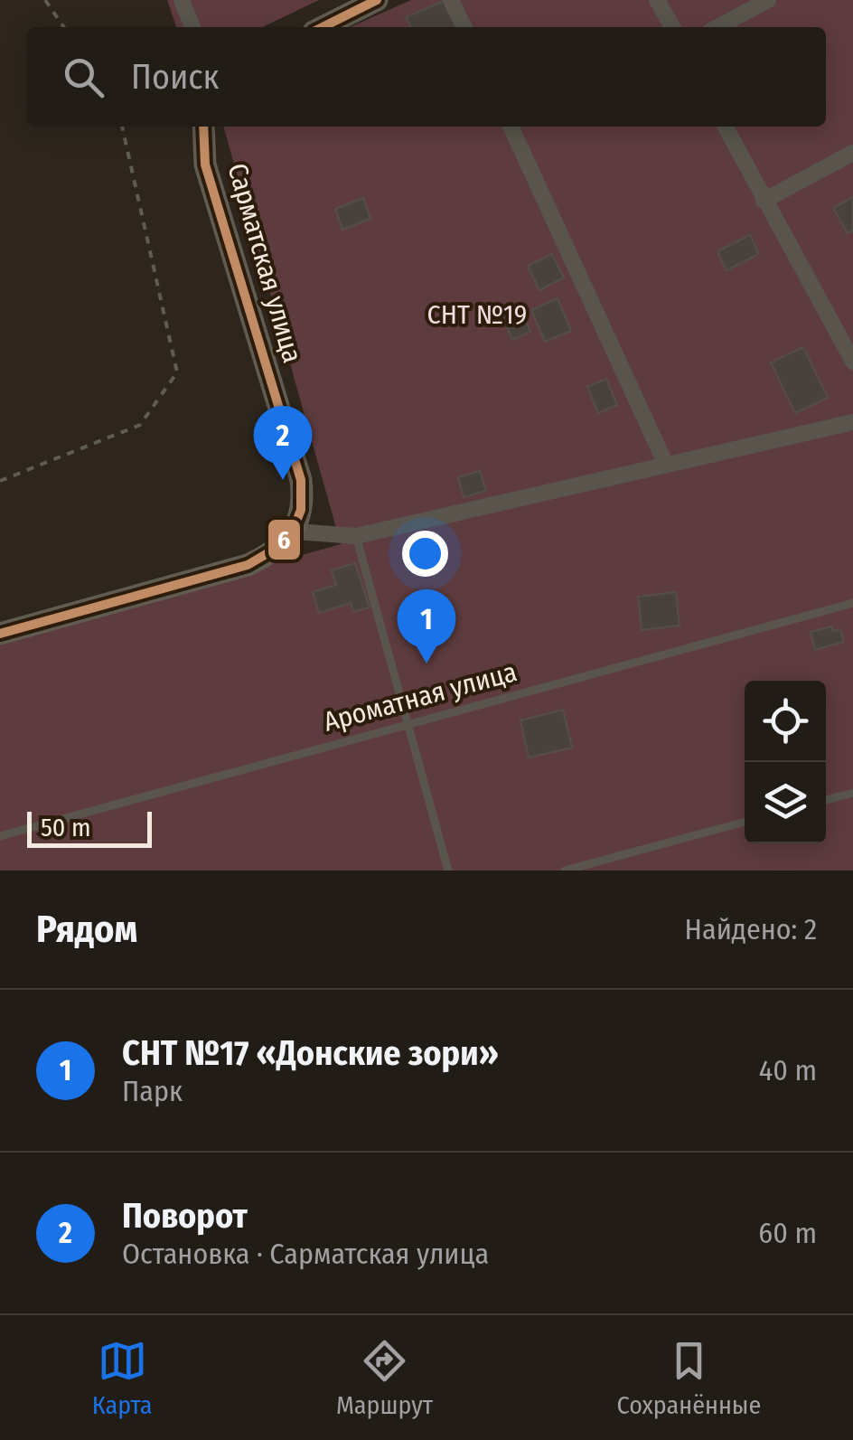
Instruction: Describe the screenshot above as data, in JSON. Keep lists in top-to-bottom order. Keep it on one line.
{"streets":{"main road":["Сарматская улица"],"lane":["Ароматная улица"]},"parks":["СНТ №19"],"lines":["transit line 6"],"scale_bar":"50 m","page":{"search":"Поиск","pins":["2","1"],"scale":"50 m","heading":["Рядом","Найдено: 2"],"list":[{"mark":"1","name":"СНТ №17 «Донские зори»","note":"Парк","value":"40 m"},{"mark":"2","name":"Поворот","note":"Остановка · Сарматская улица","value":"60 m"}],"nav":["Карта","Маршрут","Сохранённые"]}}
